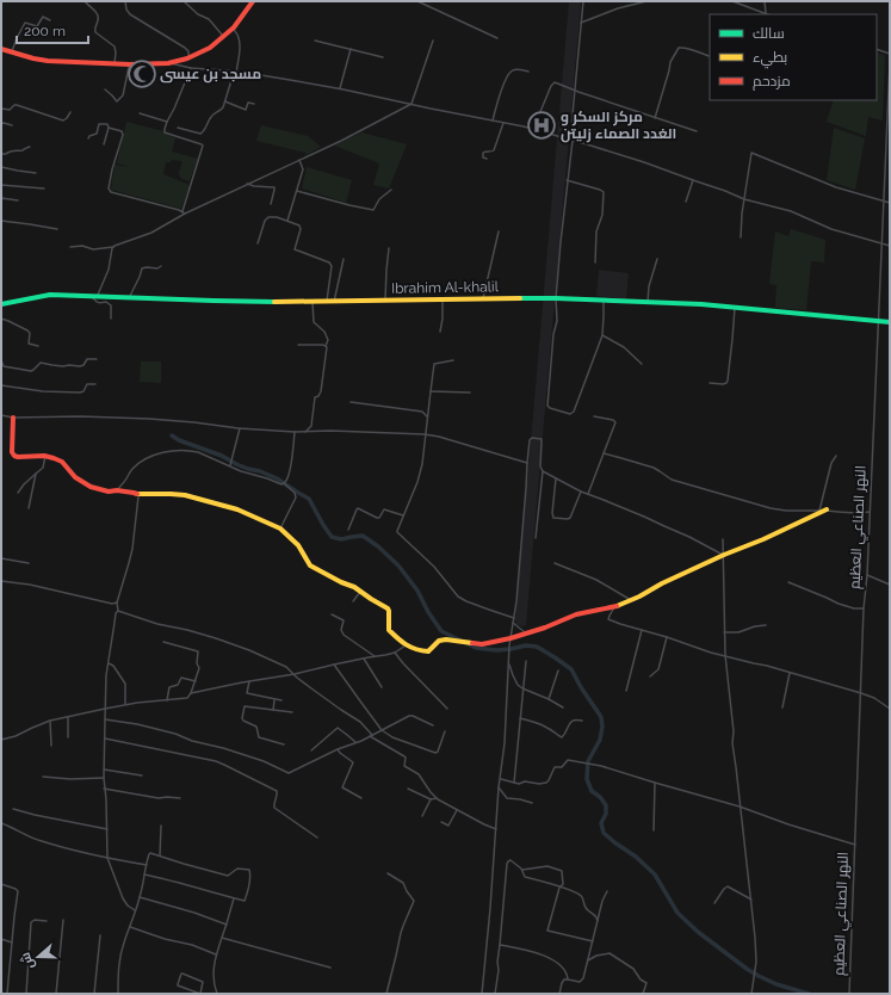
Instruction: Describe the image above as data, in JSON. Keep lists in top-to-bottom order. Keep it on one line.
{"streets":{"main road":["Ibrahim Al-khalil"],"street":["النهر الصناعي العظيم"]},"crossings":[["Ibrahim Al-khalil","النهر الصناعي العظيم"]],"places":{"mosque":["مسجد بن عيسى"],"hospital":["مركز السكر و الغدد الصماء زليتن"]},"legend":["سالك","بطيء","مزدحم"],"scale_bar":"200 m","north":"left"}
